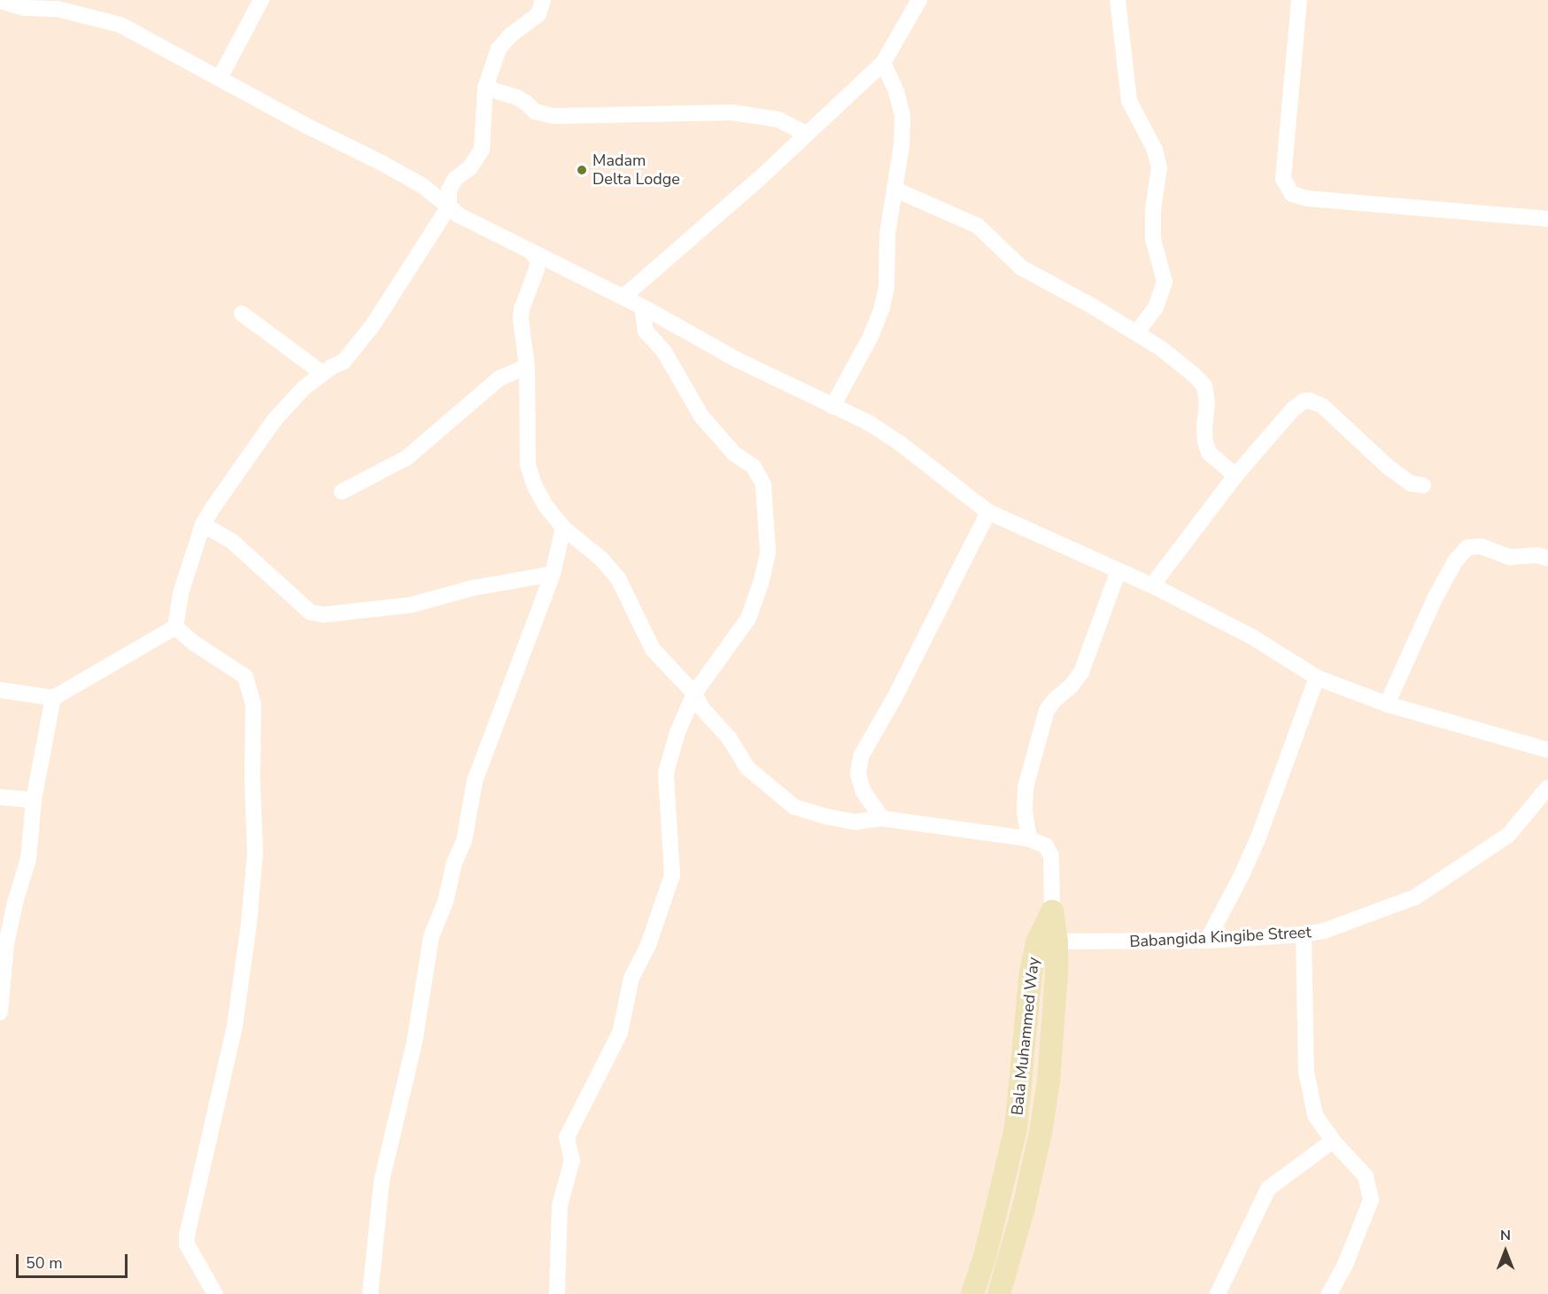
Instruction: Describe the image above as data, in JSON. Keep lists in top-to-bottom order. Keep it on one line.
{"streets":{"street":["Babangida Kingibe Street","Bala Muhammed Way"]},"crossings":[["Babangida Kingibe Street","Bala Muhammed Way"]],"places":["Madam Delta Lodge"],"scale_bar":"50 m","north":"top"}
